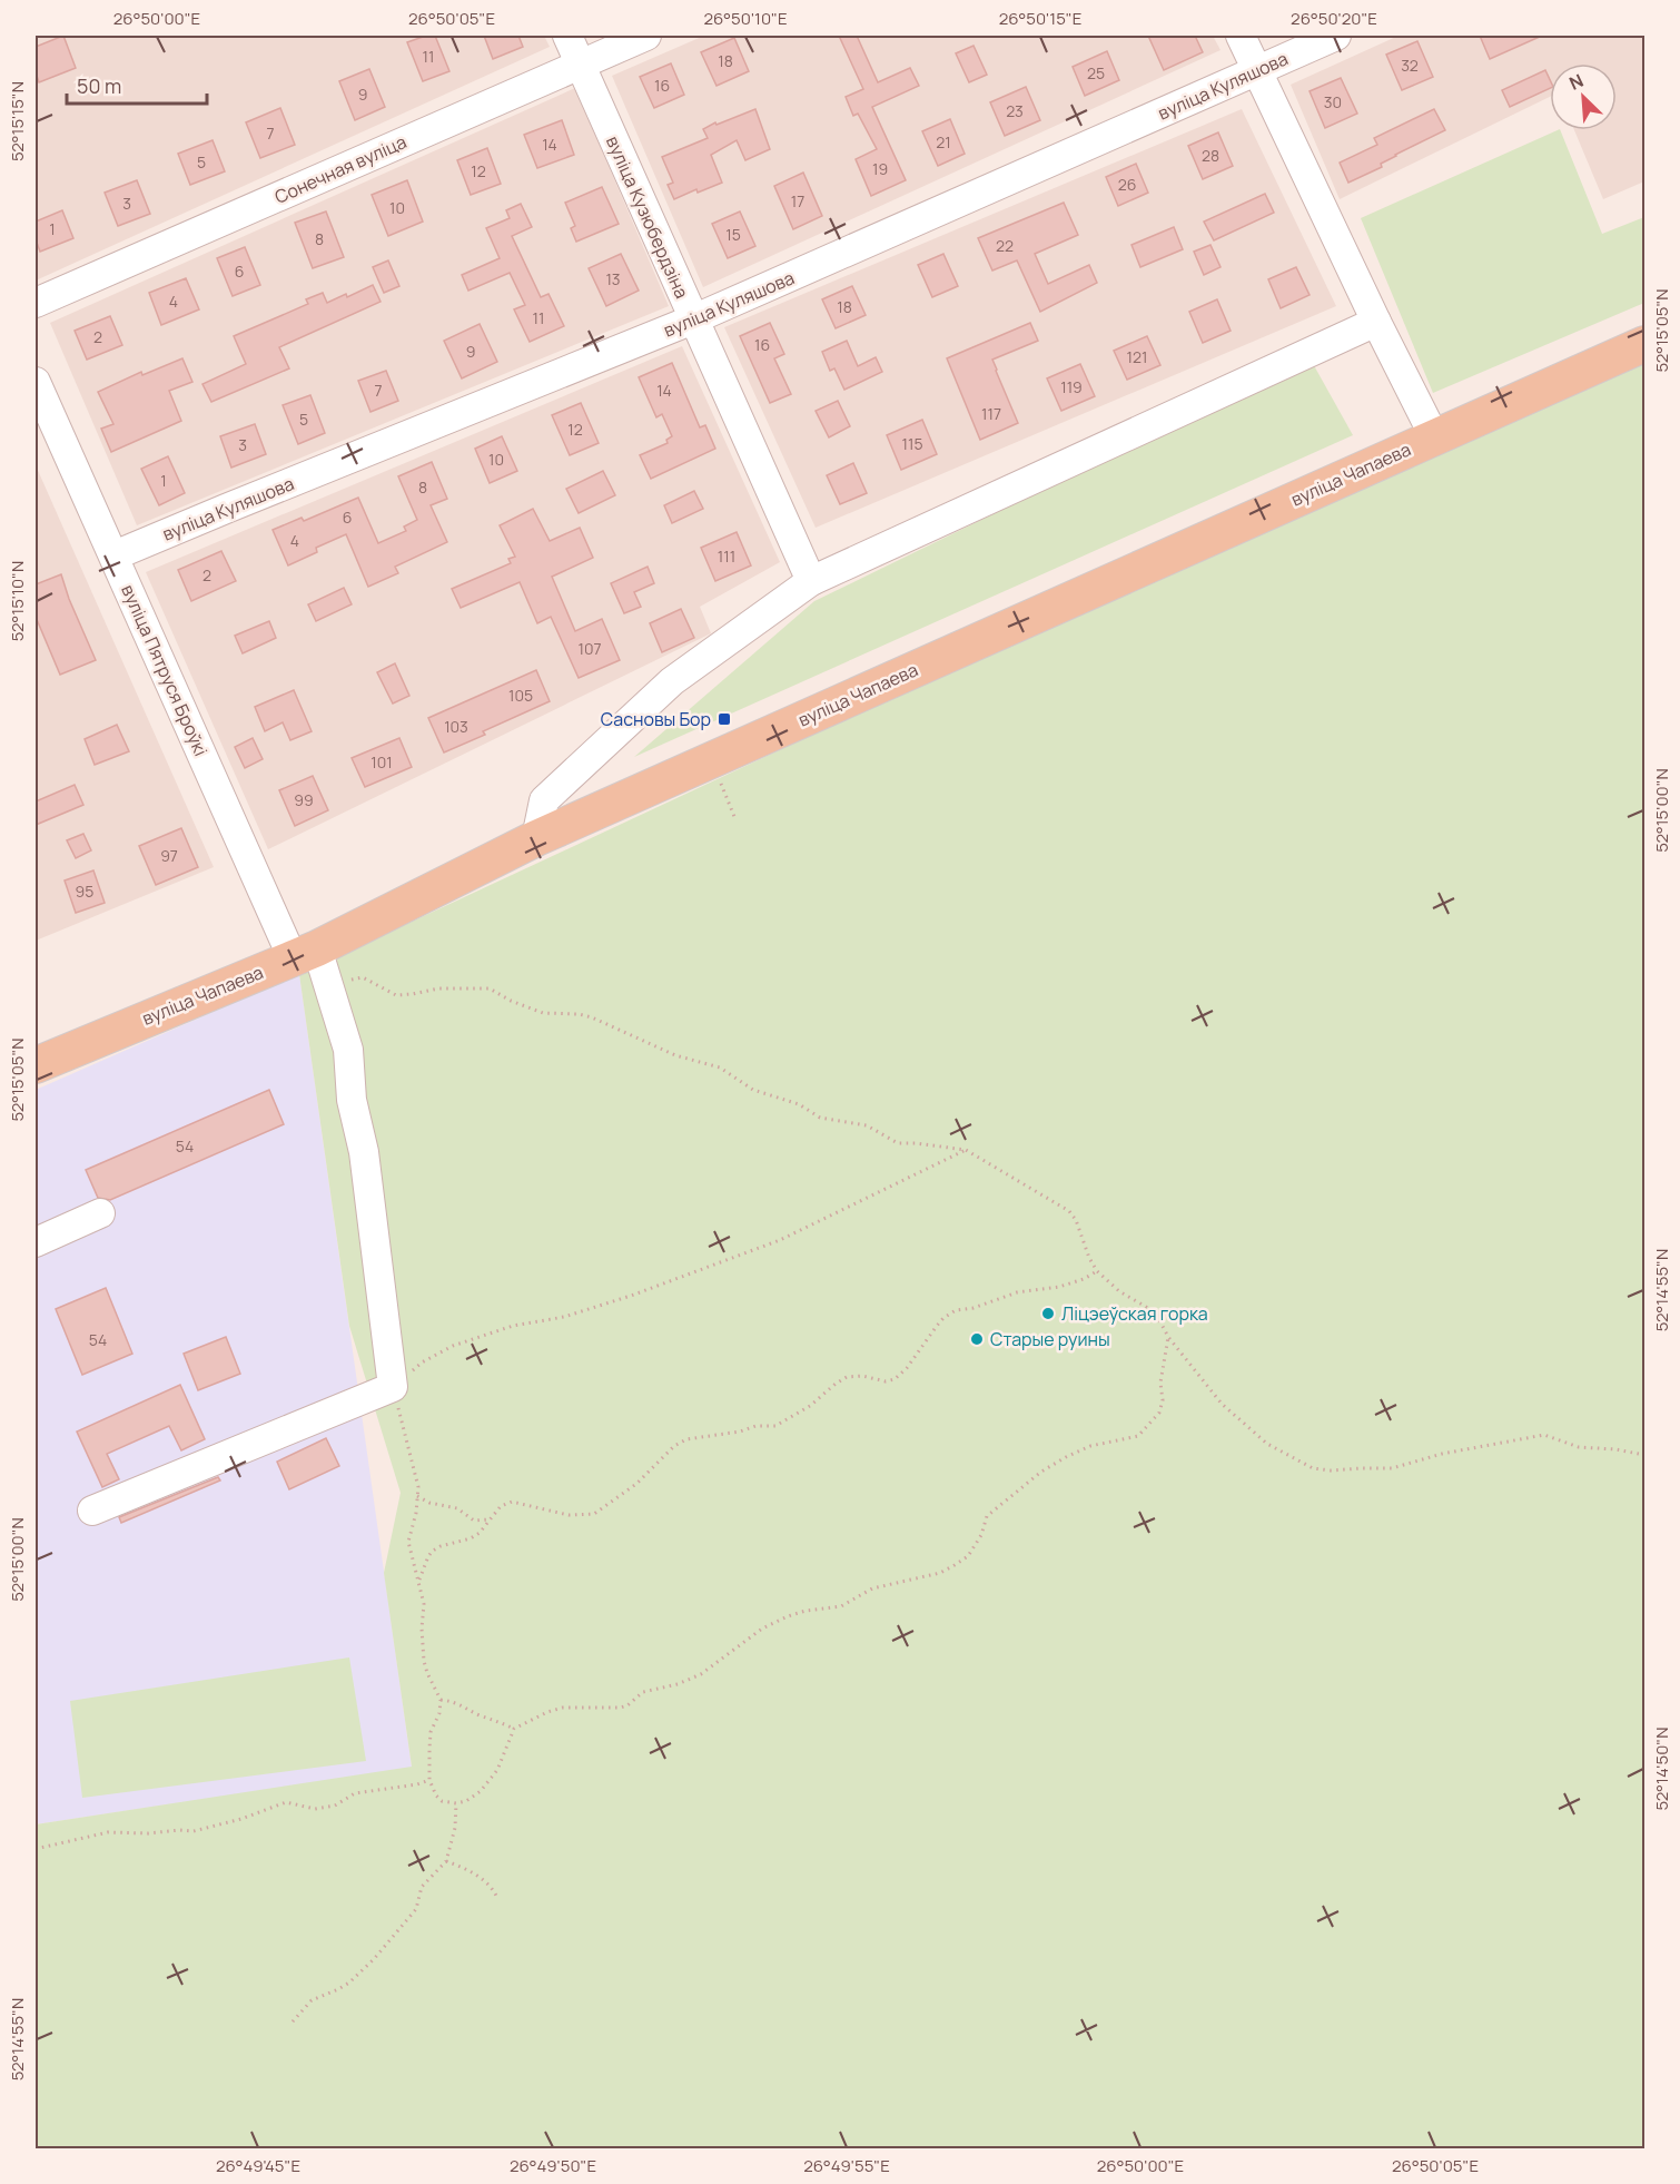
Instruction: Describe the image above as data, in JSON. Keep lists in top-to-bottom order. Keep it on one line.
{"streets":{"main road":["вуліца Чапаева"],"street":["вуліца Куляшова","Сонечная вуліца","вуліца Кузюбердзіна","вуліца Пятруся Броўкі"]},"crossings":[["вуліца Куляшова","вуліца Кузюбердзіна"],["вуліца Куляшова","вуліца Пятруся Броўкі"],["Сонечная вуліца","вуліца Кузюбердзіна"],["вуліца Чапаева","вуліца Пятруся Броўкі"]],"places":{"transit":["Сасновы Бор"],"other":["Ліцэеўская горка","Старые руины"]},"house_numbers":["11","18","32","25","16","9","30","23","7","21","14","28","5","19","12","26","17","3","10","1","15","8","22","6","13","4","18","11","2","16","9","121","119","7","14","117","5","12","115","3","10","1","8","6","4","111","2","107","105","103","101","99","97","95","54","54"],"scale_bar":"50 m","north":"top left","coordinates":["26°50'00\"E","26°50'05\"E","26°50'10\"E","26°50'15\"E","26°50'20\"E","52°15'15\"N","52°15'05\"N","52°15'10\"N","52°15'00\"N","52°14'55\"N","52°14'50\"N","26°49'45\"E","26°49'50\"E","26°49'55\"E"]}
